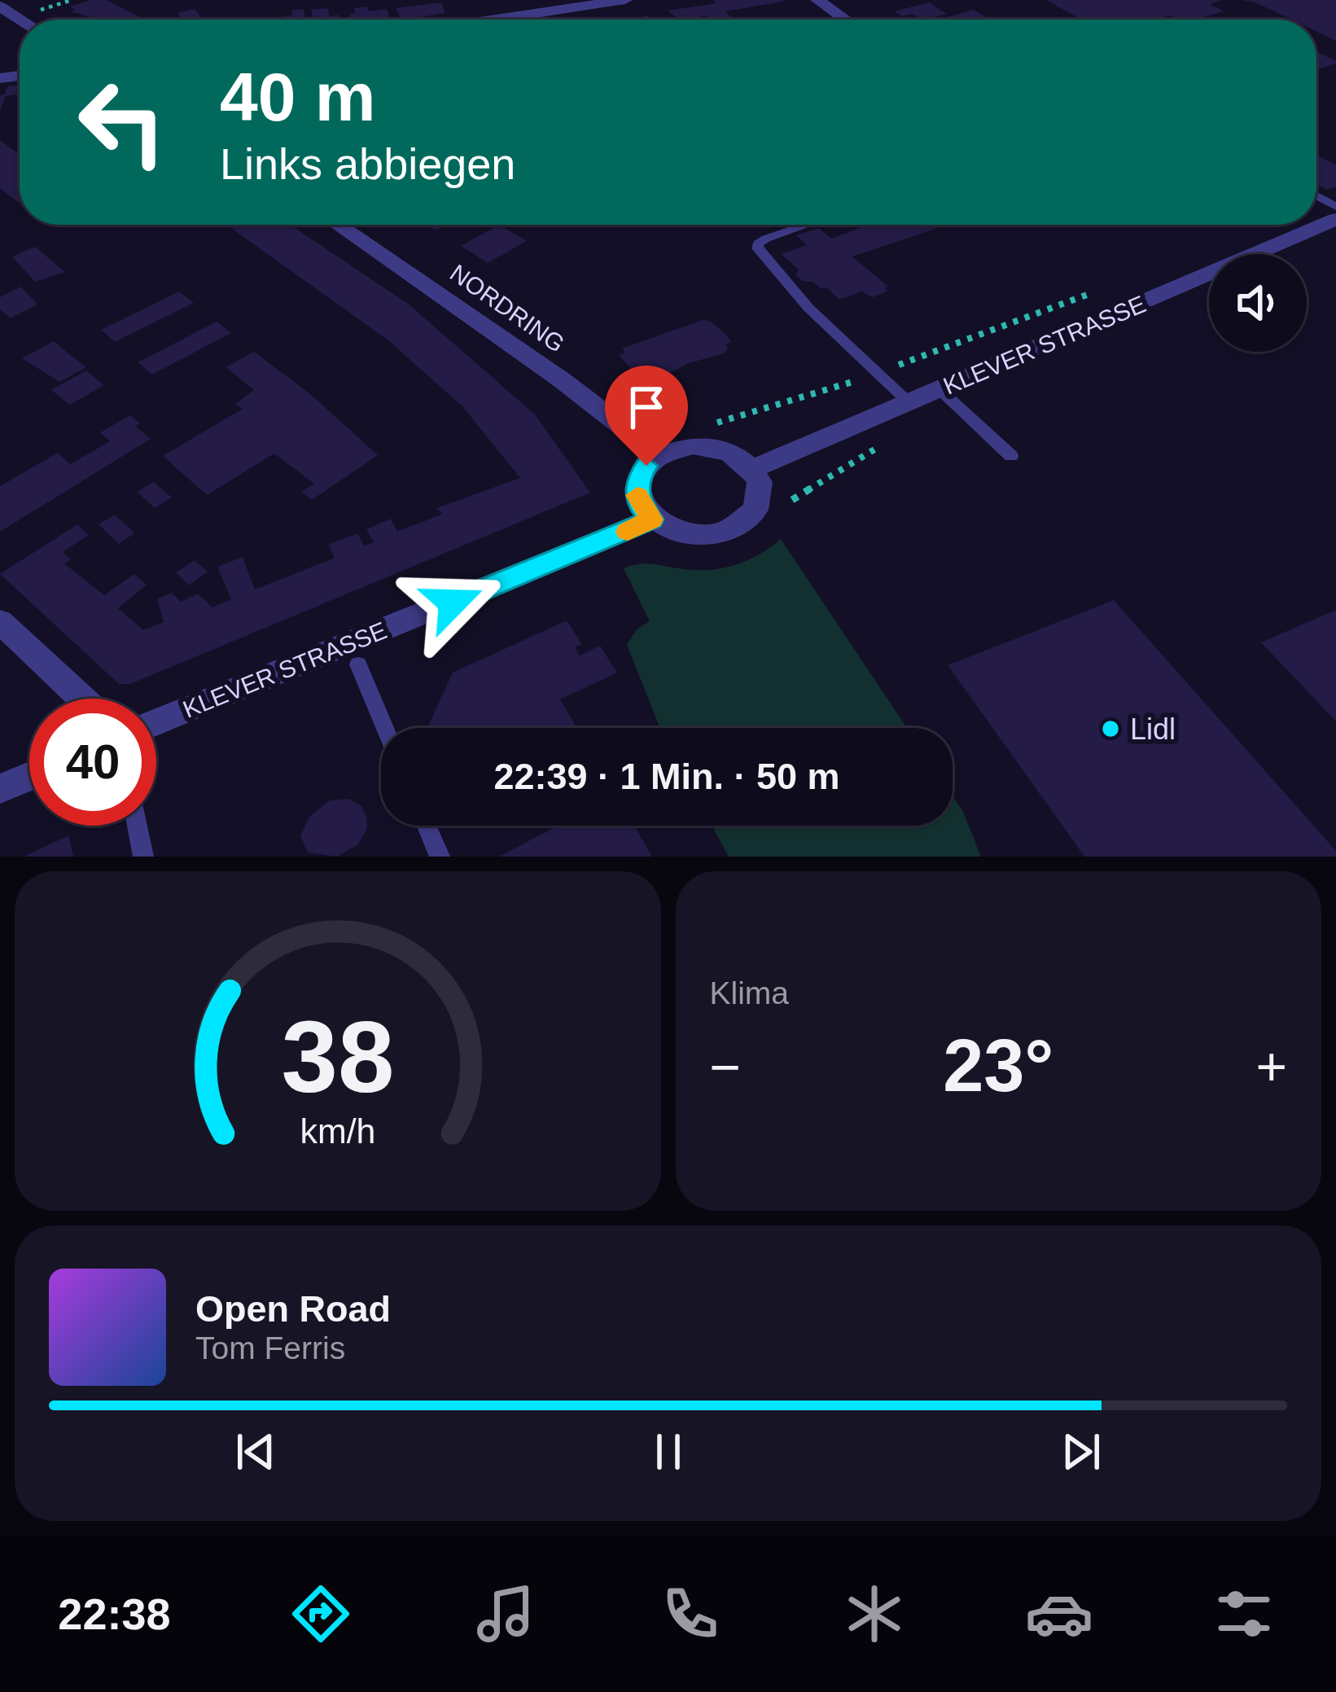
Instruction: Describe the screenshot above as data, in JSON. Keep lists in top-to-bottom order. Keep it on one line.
{"streets":{"street":["NORDRING","KLEVER STRASSE"]},"crossings":[["NORDRING","KLEVER STRASSE"]],"places":["Lidl"],"page":{"turn":["40 m","Links abbiegen"],"limit":"40","trip":"22:39 · 1 Min. · 50 m","tile":"Klima","heat":["−","23°","+"],"song":["Open Road","Tom Ferris"],"tabs":"22:38","gauge":["38","km/h"]}}
